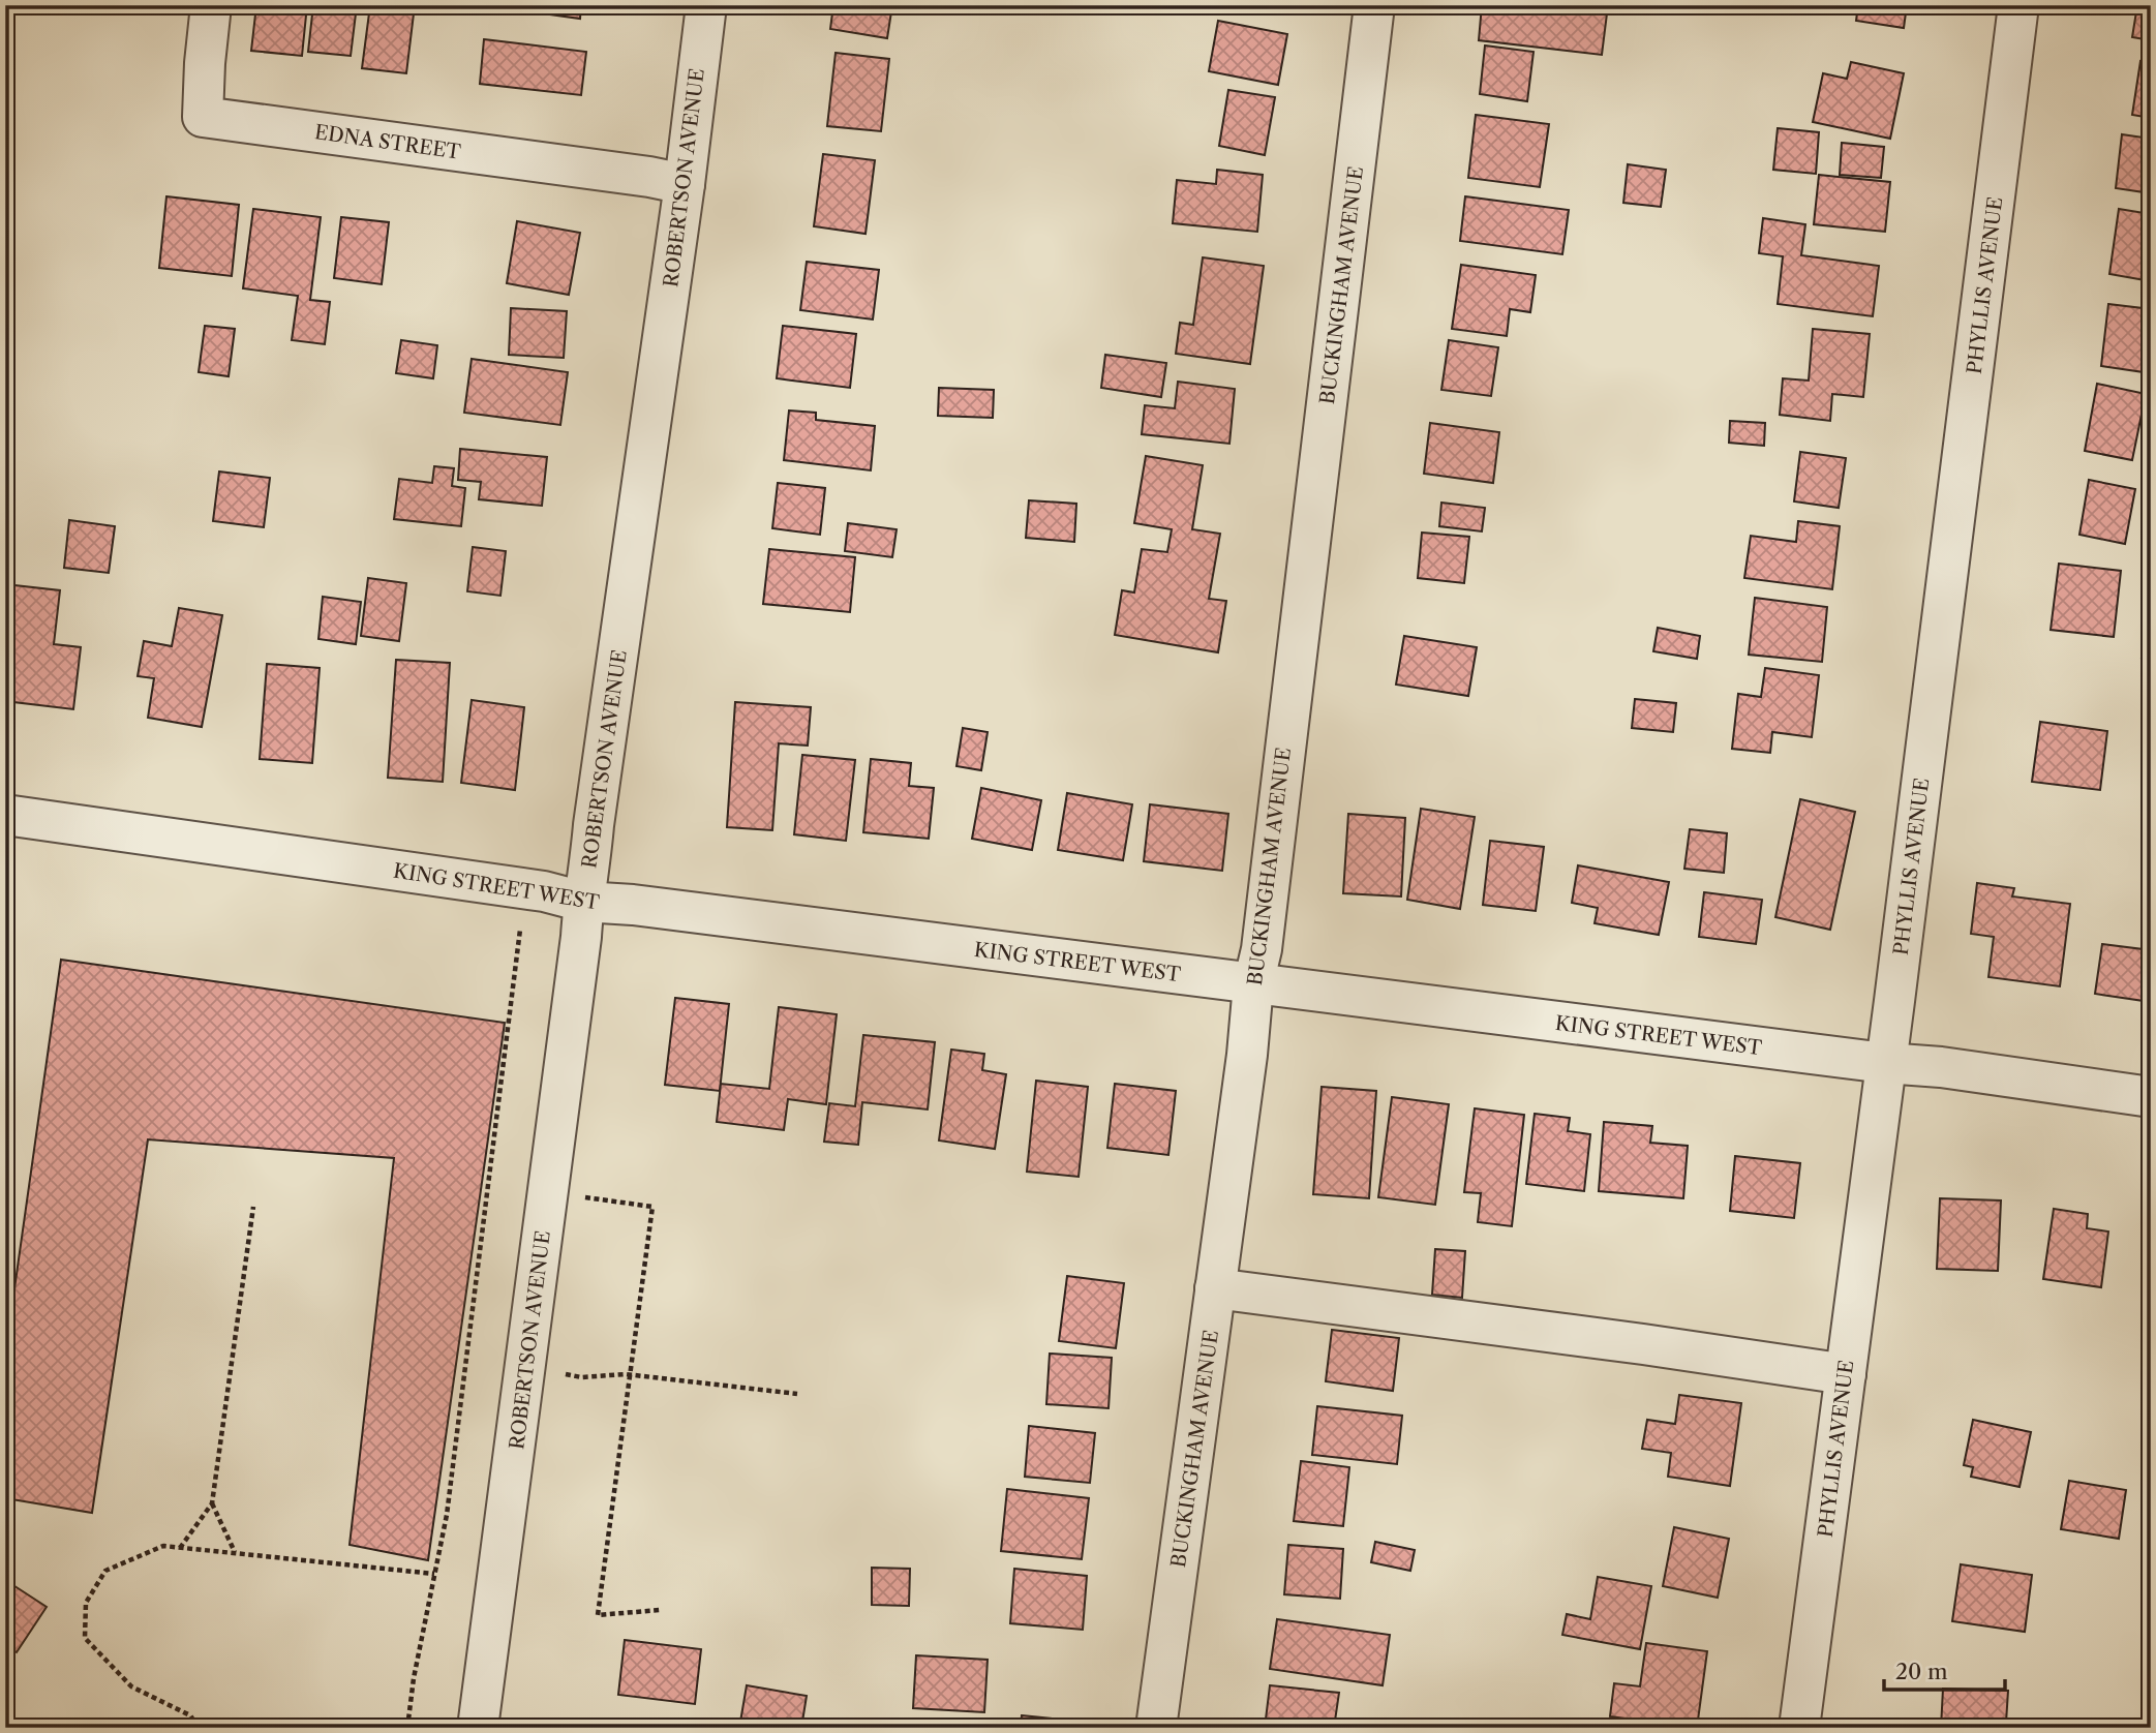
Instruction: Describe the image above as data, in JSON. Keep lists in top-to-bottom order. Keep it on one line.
{"streets":{"street":["EDNA STREET","ROBERTSON AVENUE","BUCKINGHAM AVENUE","PHYLLIS AVENUE","KING STREET WEST"]},"crossings":[["EDNA STREET","ROBERTSON AVENUE"],["ROBERTSON AVENUE","KING STREET WEST"],["BUCKINGHAM AVENUE","KING STREET WEST"],["PHYLLIS AVENUE","KING STREET WEST"]],"scale_bar":"20 m"}
